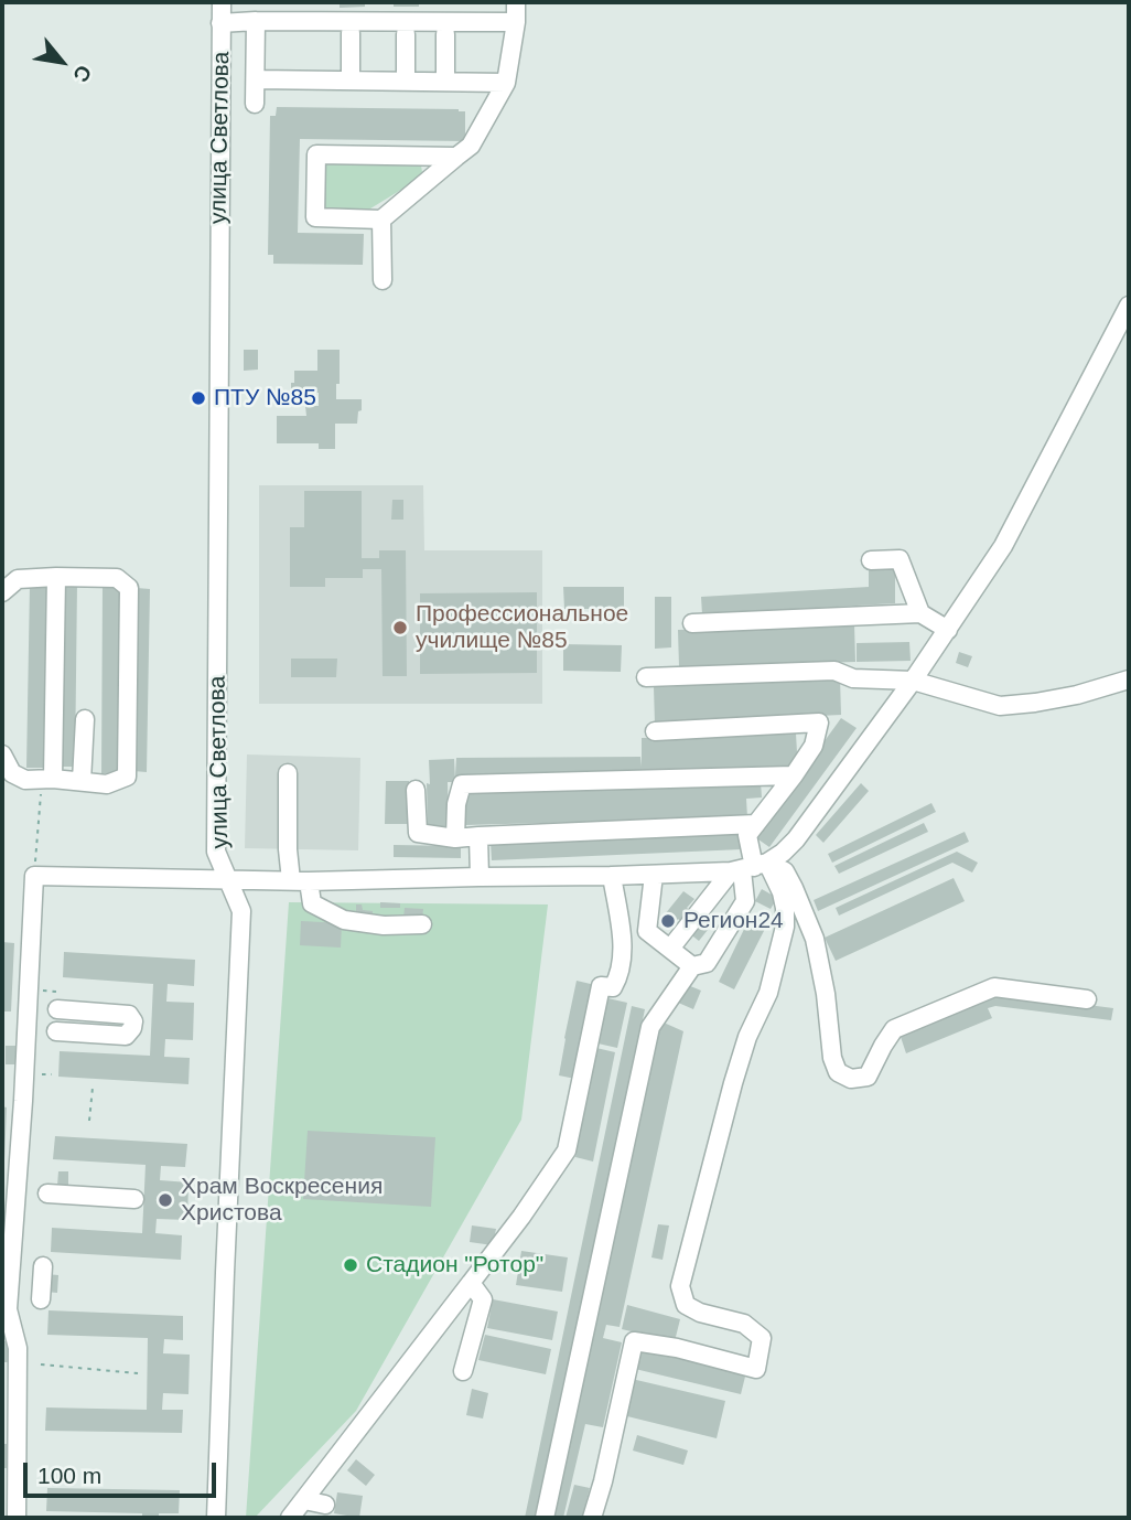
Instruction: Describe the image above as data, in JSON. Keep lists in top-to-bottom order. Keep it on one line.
{"streets":{"street":["улица Светлова"]},"places":["ПТУ №85","Профессиональное училище №85","Регион24","Храм Воскресения Христова","Стадион \"Ротор\""],"scale_bar":"100 m","north":"bottom right"}
